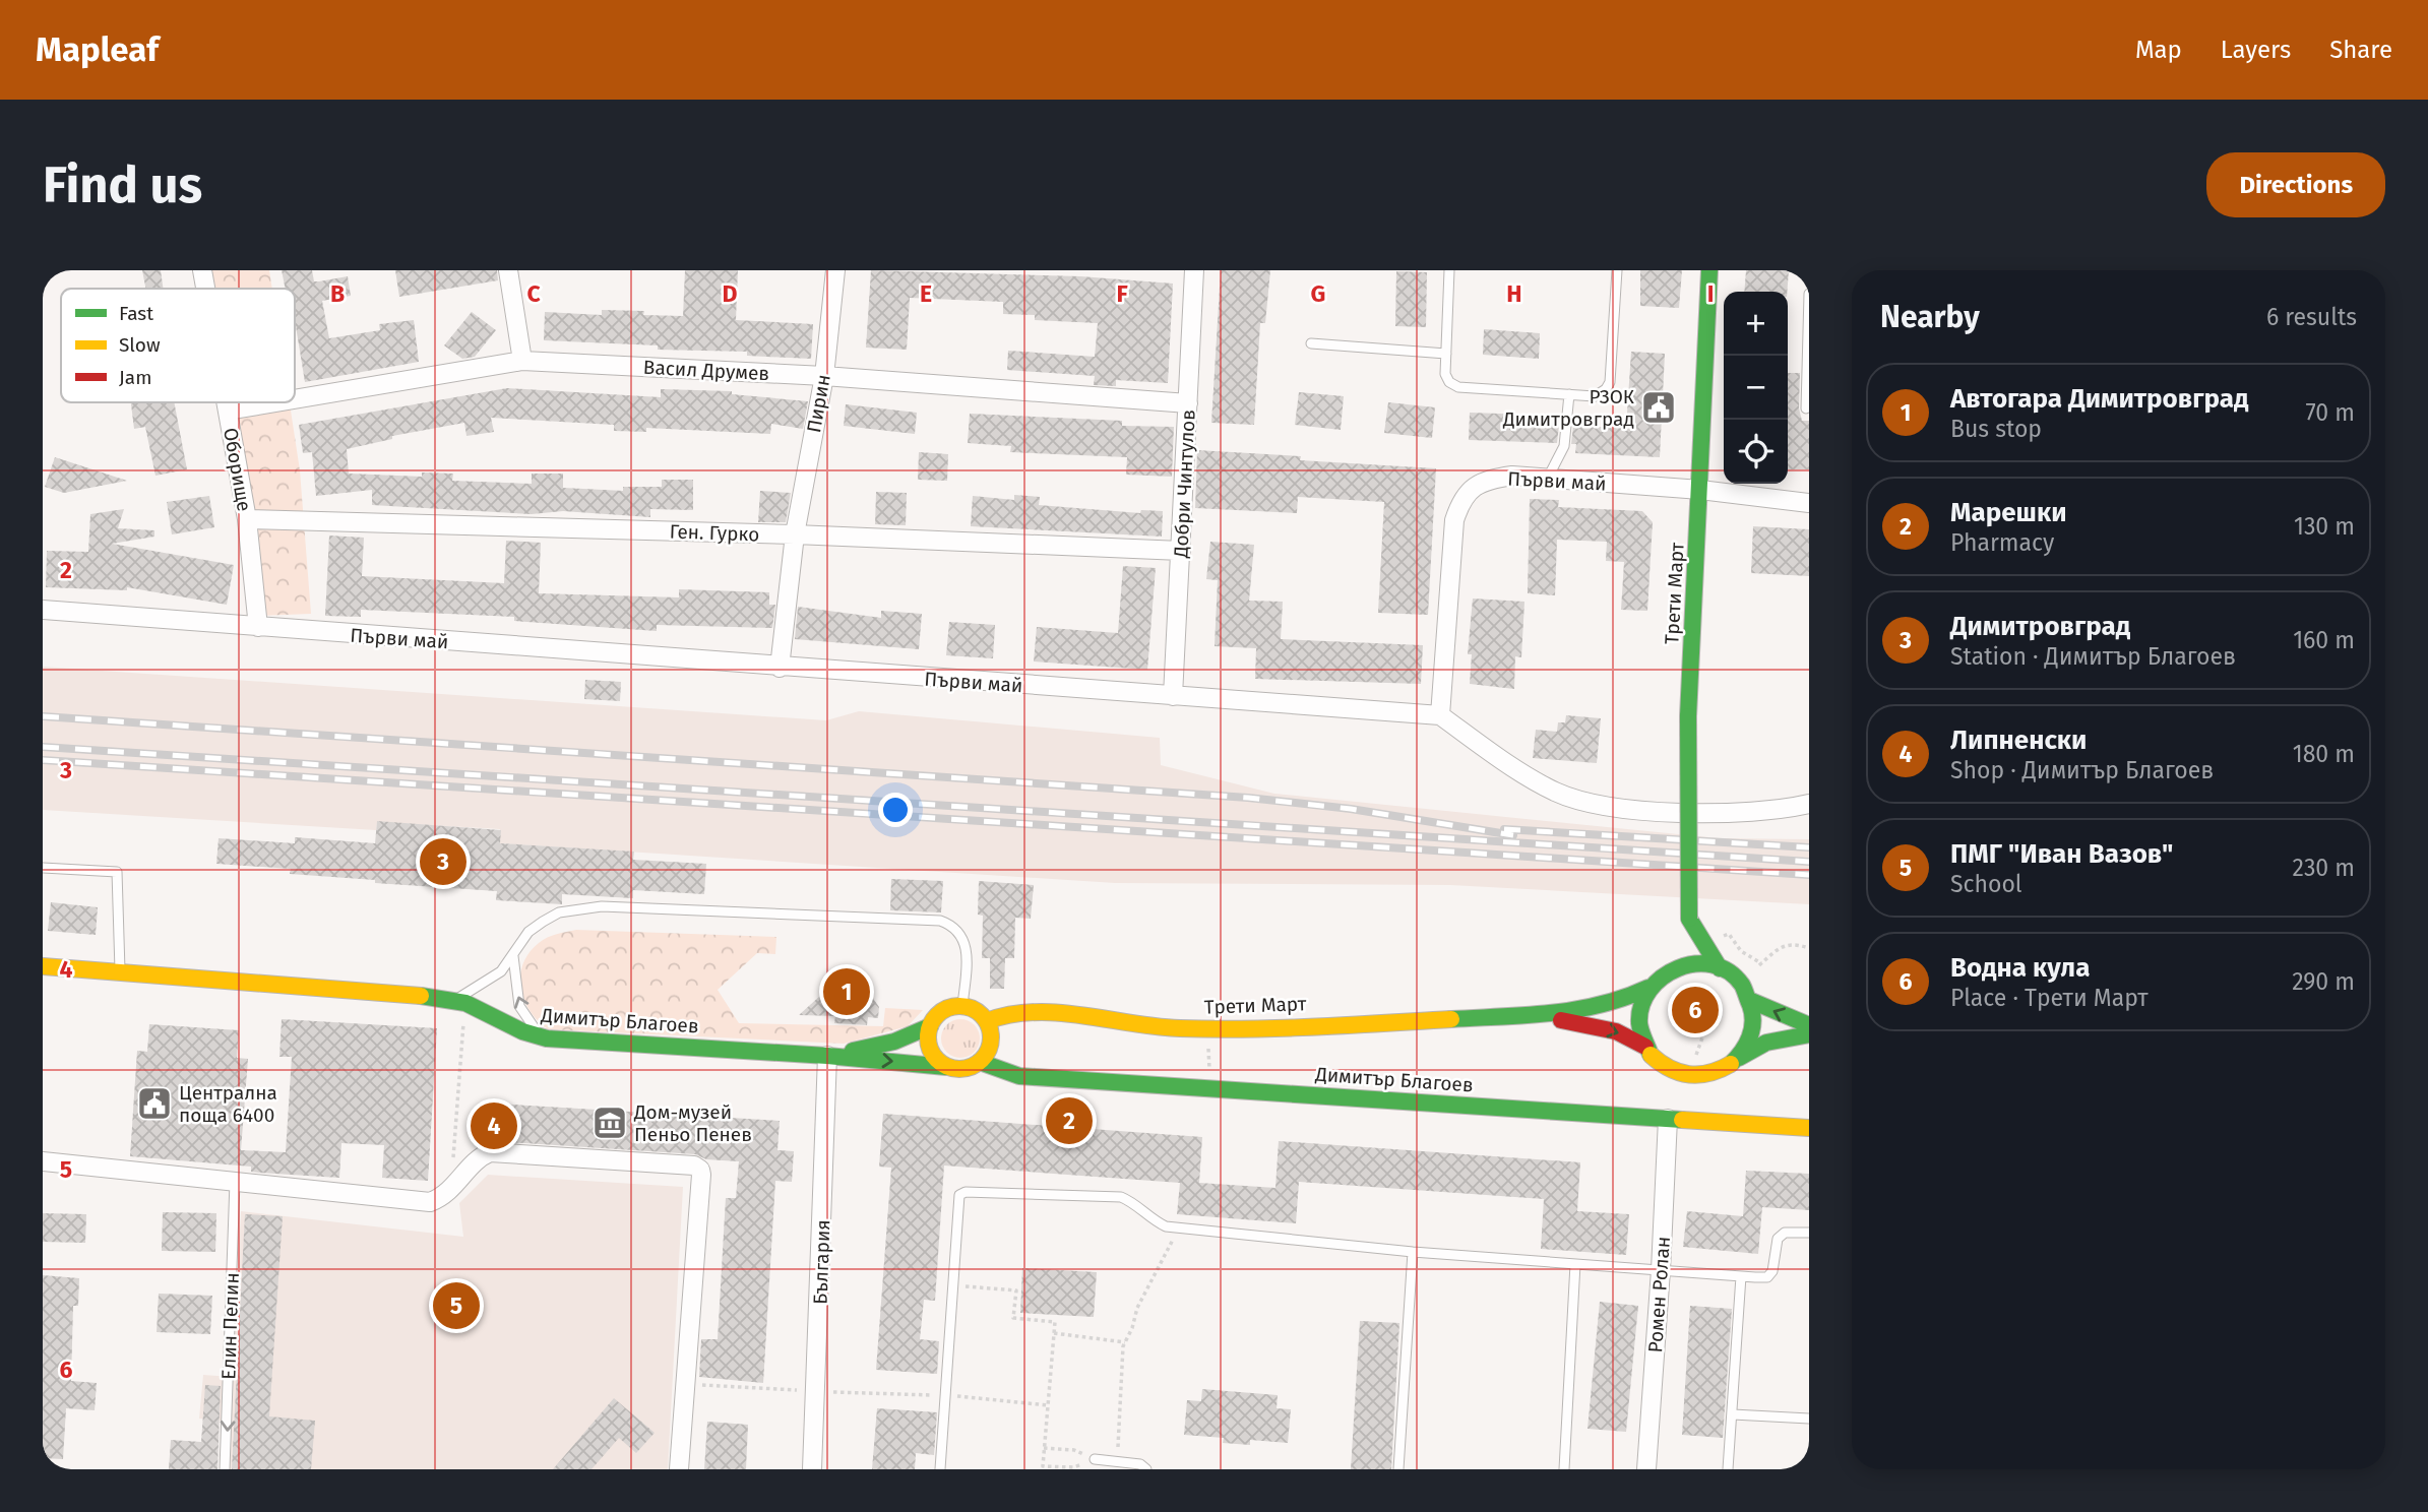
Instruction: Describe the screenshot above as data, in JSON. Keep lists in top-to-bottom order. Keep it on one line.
{"streets":{"street":["Васил Друмев","Пирин","Оборище","Първи май","Добри Чинтулов","Ген. Гурко","Трети Март","Димитър Благоев","България","Ромен Ролан"],"lane":["Елин Пелин"]},"crossings":[["Васил Друмев","Пирин"],["Васил Друмев","Оборище"],["Васил Друмев","Добри Чинтулов"],["Пирин","Първи май"],["Пирин","Ген. Гурко"],["Оборище","Първи май"],["Оборище","Ген. Гурко"],["Първи май","Добри Чинтулов"],["Първи май","Трети Март"],["Добри Чинтулов","Ген. Гурко"],["Трети Март","Димитър Благоев"],["Димитър Благоев","България"],["Димитър Благоев","Ромен Ролан"]],"one_way":["Елин Пелин"],"places":{"public building":["РЗОК Димитровград","Централна поща 6400"],"museum":["Дом-музей Пеньо Пенев"]},"legend":["Fast","Slow","Jam"],"page":{"header":"Mapleaf","nav":["Map","Layers","Share"],"buttons":"Directions","title":"Find us","heading":["Nearby","6 results"],"map_buttons":["+","−"],"list":[{"mark":"1","name":"Автогара Димитровград","note":"Bus stop","value":"70 m"},{"mark":"2","name":"Марешки","note":"Pharmacy","value":"130 m"},{"mark":"3","name":"Димитровград","note":"Station · Димитър Благоев","value":"160 m"},{"mark":"4","name":"Липненски","note":"Shop · Димитър Благоев","value":"180 m"},{"mark":"5","name":"ПМГ \"Иван Вазов\"","note":"School","value":"230 m"},{"mark":"6","name":"Водна кула","note":"Place · Трети Март","value":"290 m"}],"pins":["3","1","6","2","4","5"]},"grid":{"columns":["B","C","D","E","F","G","H","I"],"rows":["2","3","4","5","6"]}}
